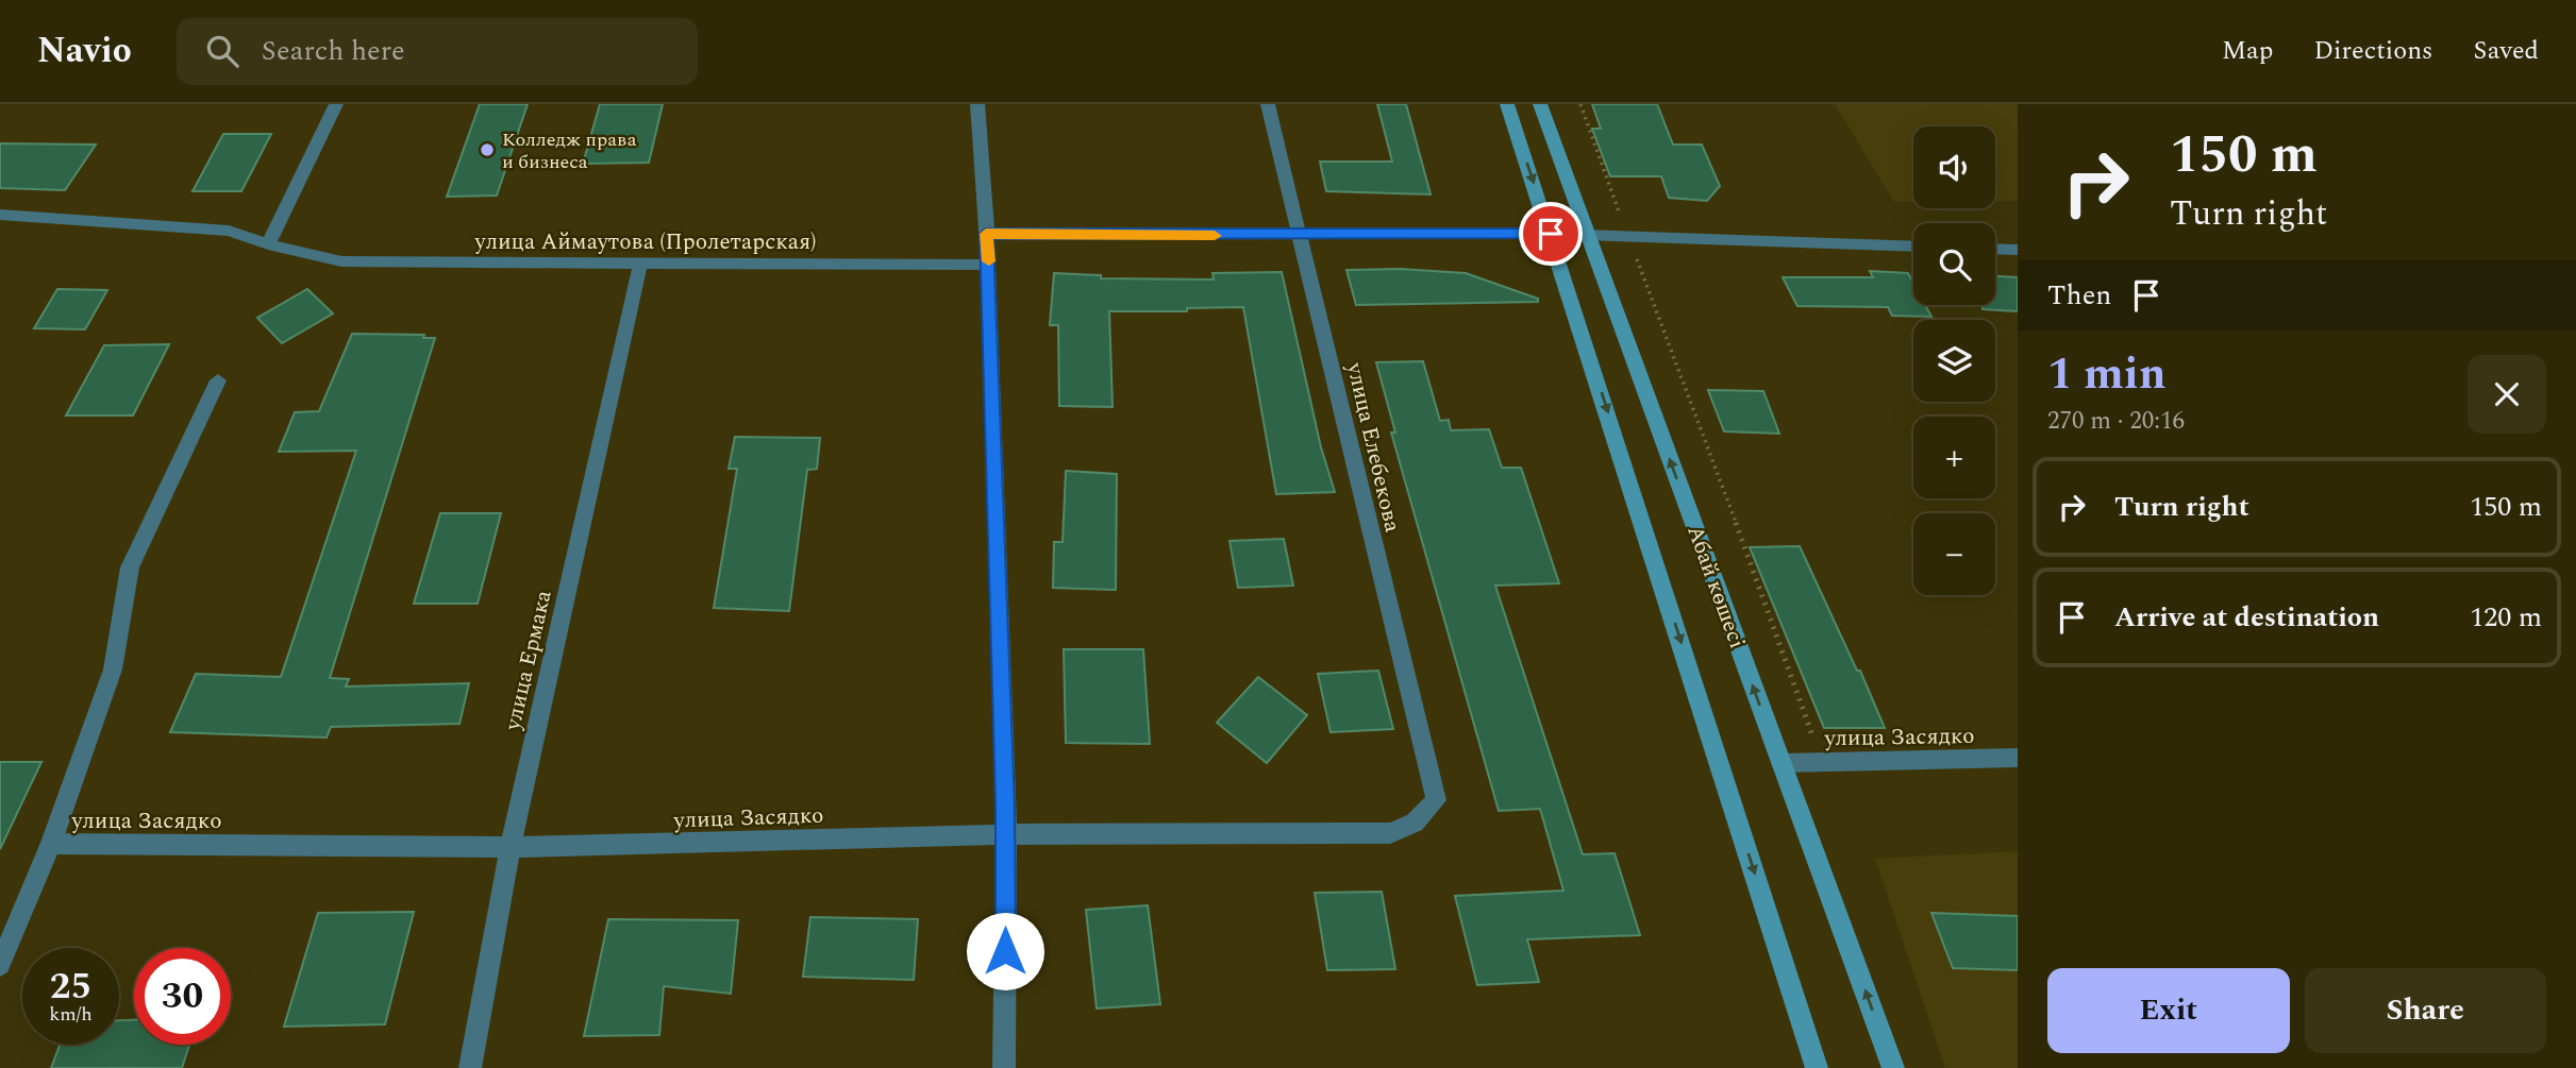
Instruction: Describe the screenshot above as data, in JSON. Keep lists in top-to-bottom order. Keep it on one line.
{"streets":{"main road":["Абай көшесі"],"street":["улица Аймаутова (Пролетарская)","улица Елебекова","улица Ермака","улица Засядко"]},"crossings":[["улица Аймаутова (Пролетарская)","улица Ермака"],["улица Елебекова","улица Засядко"],["Абай көшесі","улица Засядко"],["улица Ермака","улица Засядко"]],"places":["Колледж права и бизнеса"],"page":{"header":"Navio","search":"Search here","nav":["Map","Directions","Saved"],"turn":["150 m","Turn right"],"map_buttons":["+","−"],"then":"Then","heading":["1 min","270 m · 20:16"],"list":[{"name":"Turn right","value":"150 m"},{"name":"Arrive at destination","value":"120 m"}],"speed":"25 km/h","limit":"30","buttons":["Exit","Share"]}}
